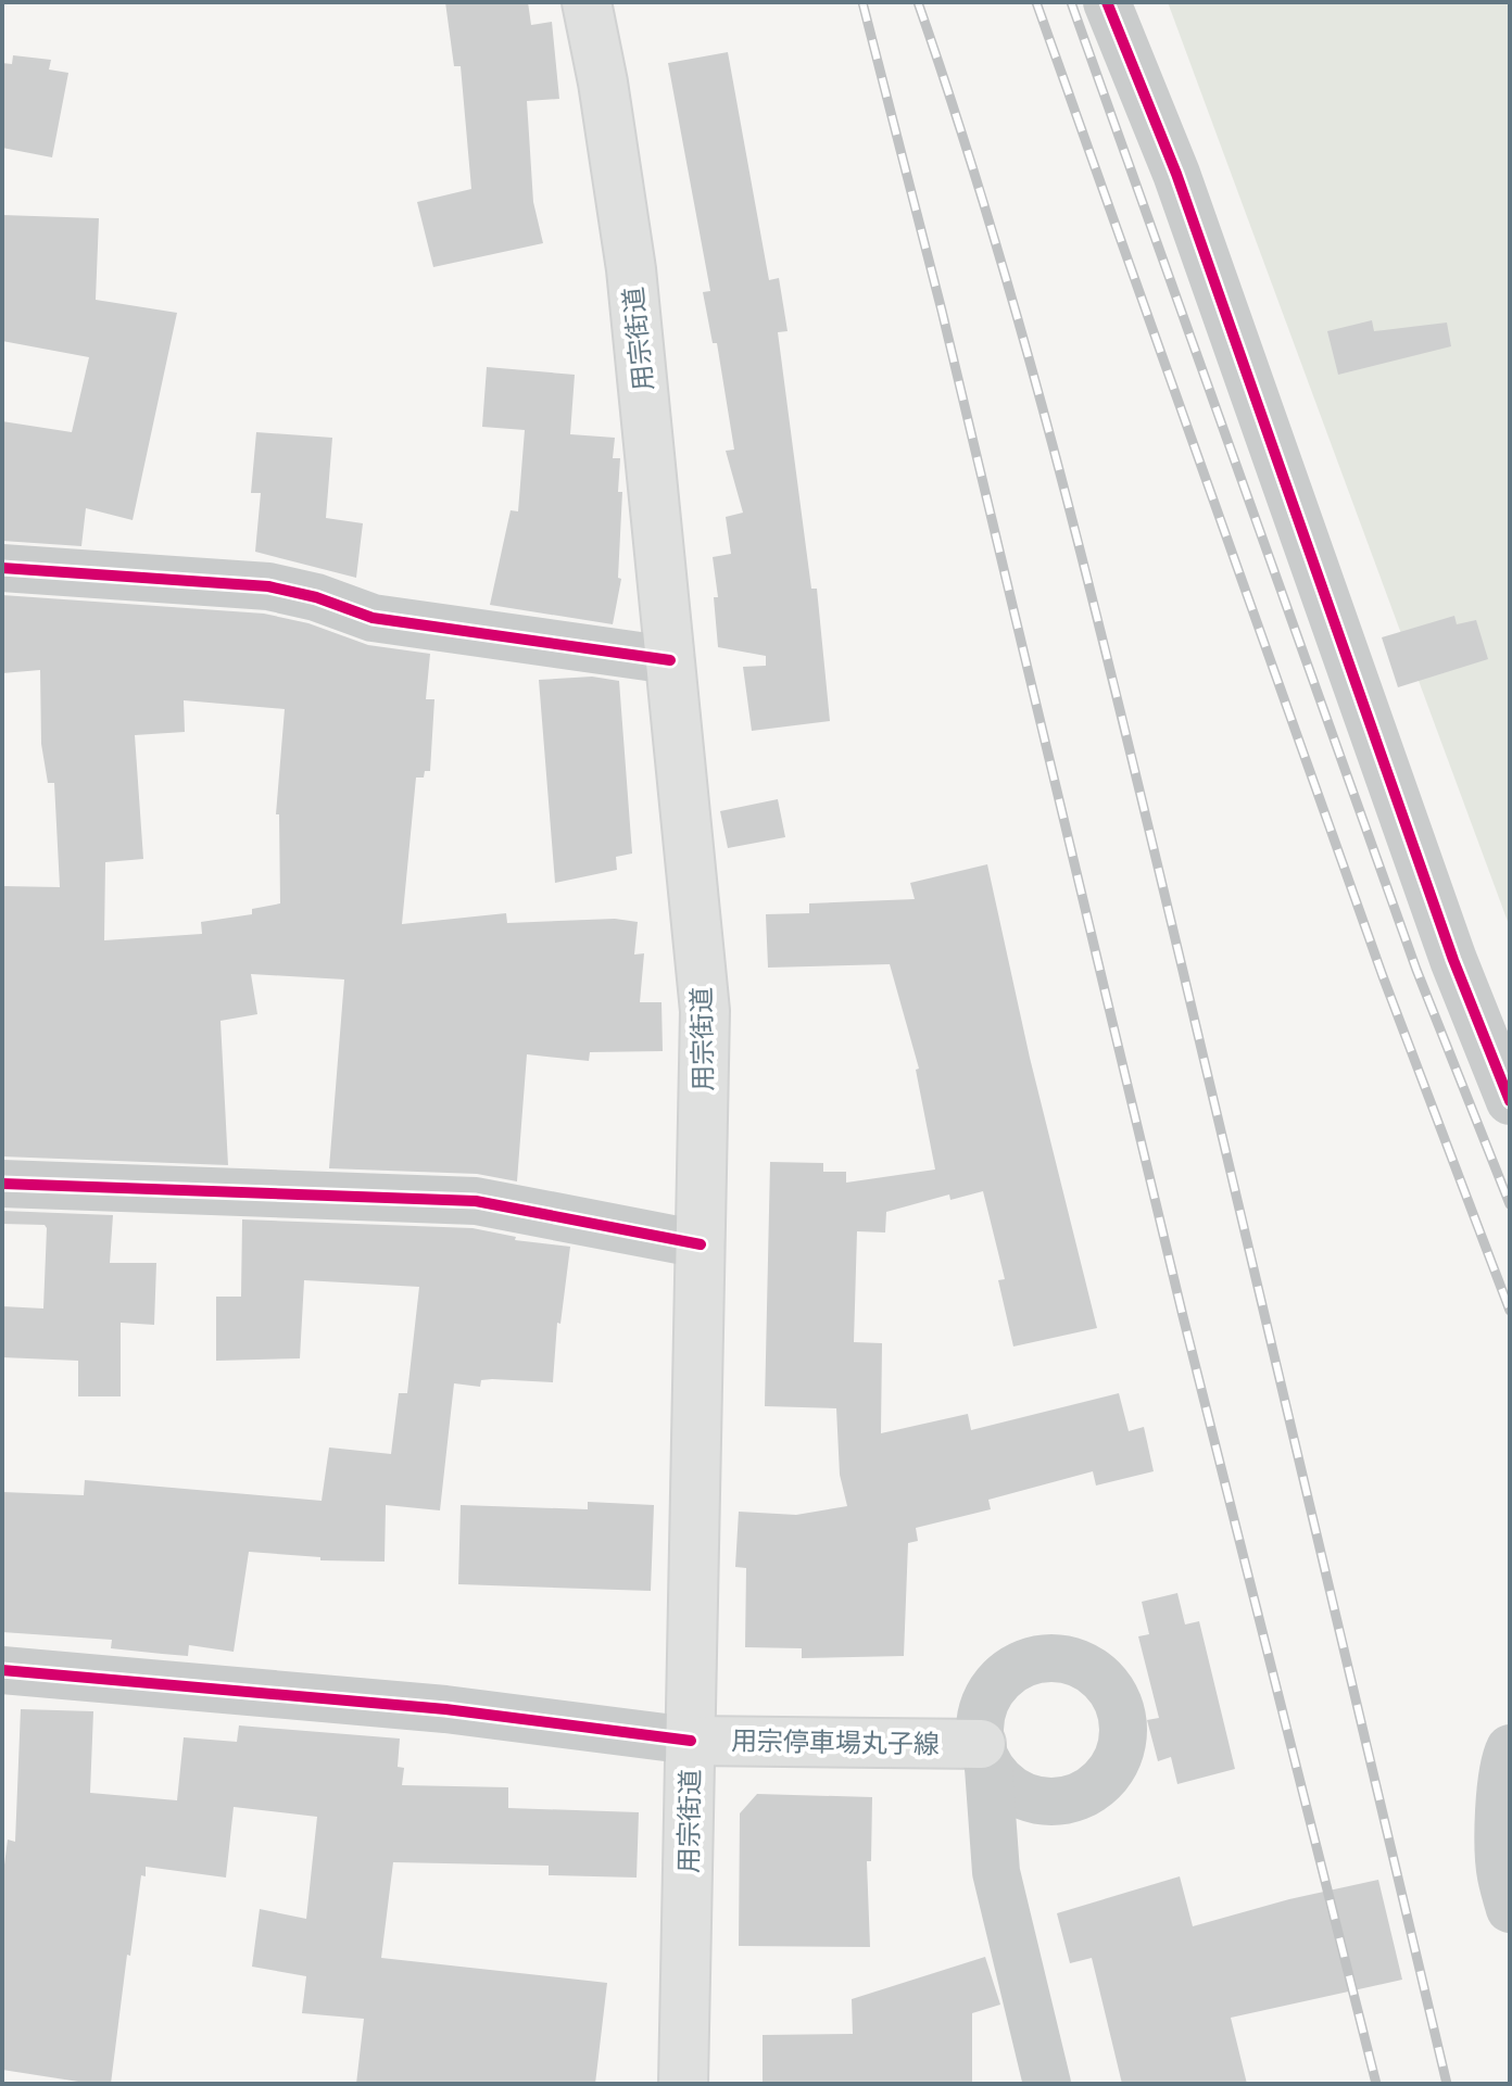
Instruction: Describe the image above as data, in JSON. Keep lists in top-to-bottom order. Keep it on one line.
{"streets":{"main road":["用宗街道","用宗停車場丸子線"]},"crossings":[["用宗街道","用宗停車場丸子線"]]}
